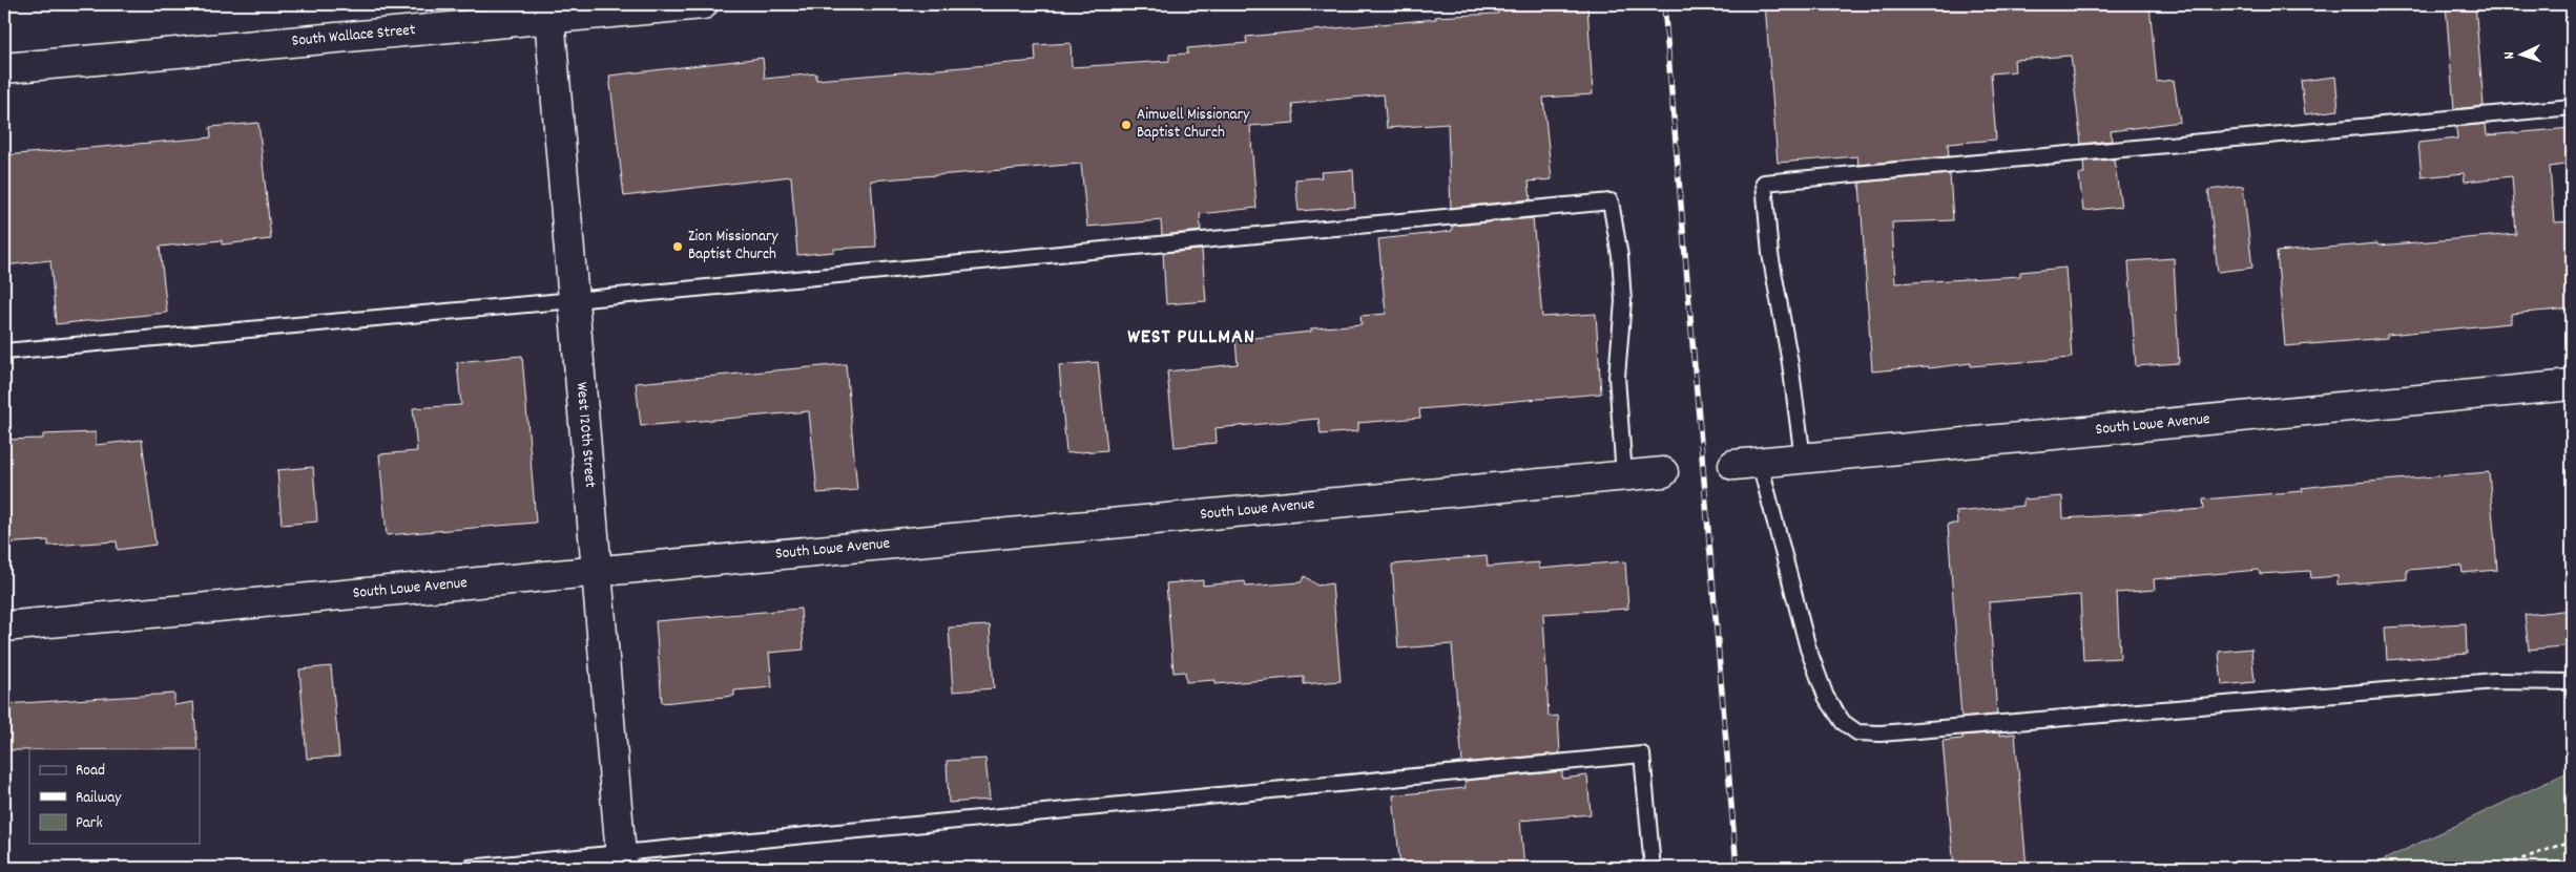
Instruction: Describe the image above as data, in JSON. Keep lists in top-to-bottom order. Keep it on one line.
{"streets":{"street":["South Wallace Street","South Lowe Avenue","West 120th Street"]},"crossings":[["South Wallace Street","West 120th Street"],["South Lowe Avenue","West 120th Street"]],"districts":["WEST PULLMAN"],"places":["Aimwell Missionary Baptist Church","Zion Missionary Baptist Church"],"legend":["Road","Railway","Park"],"north":"left"}
